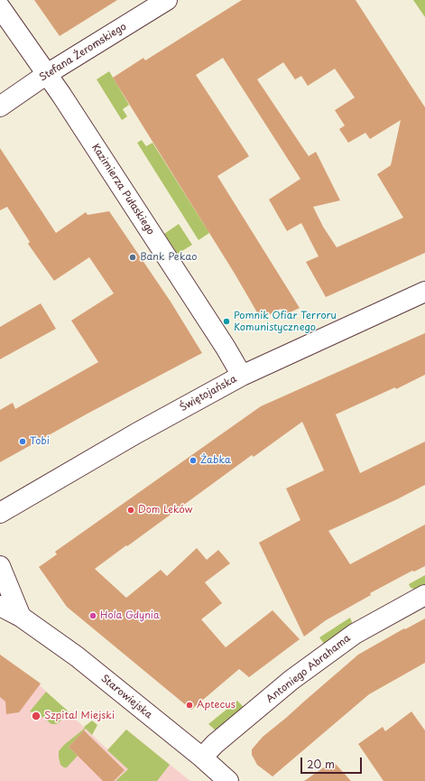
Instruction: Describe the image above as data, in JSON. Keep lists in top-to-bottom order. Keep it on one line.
{"streets":{"street":["Stefana Żeromskiego","Kazimierza Pułaskiego","Świętojańska","Antoniego Abrahama","Starowiejska"]},"crossings":[["Stefana Żeromskiego","Kazimierza Pułaskiego"],["Kazimierza Pułaskiego","Świętojańska"],["Antoniego Abrahama","Starowiejska"]],"places":["Bank Pekao","Pomnik Ofiar Terroru Komunistycznego","Tobi","Żabka","Dom Leków","Hola Gdynia","Aptecus","Szpital Miejski"],"scale_bar":"20 m"}
